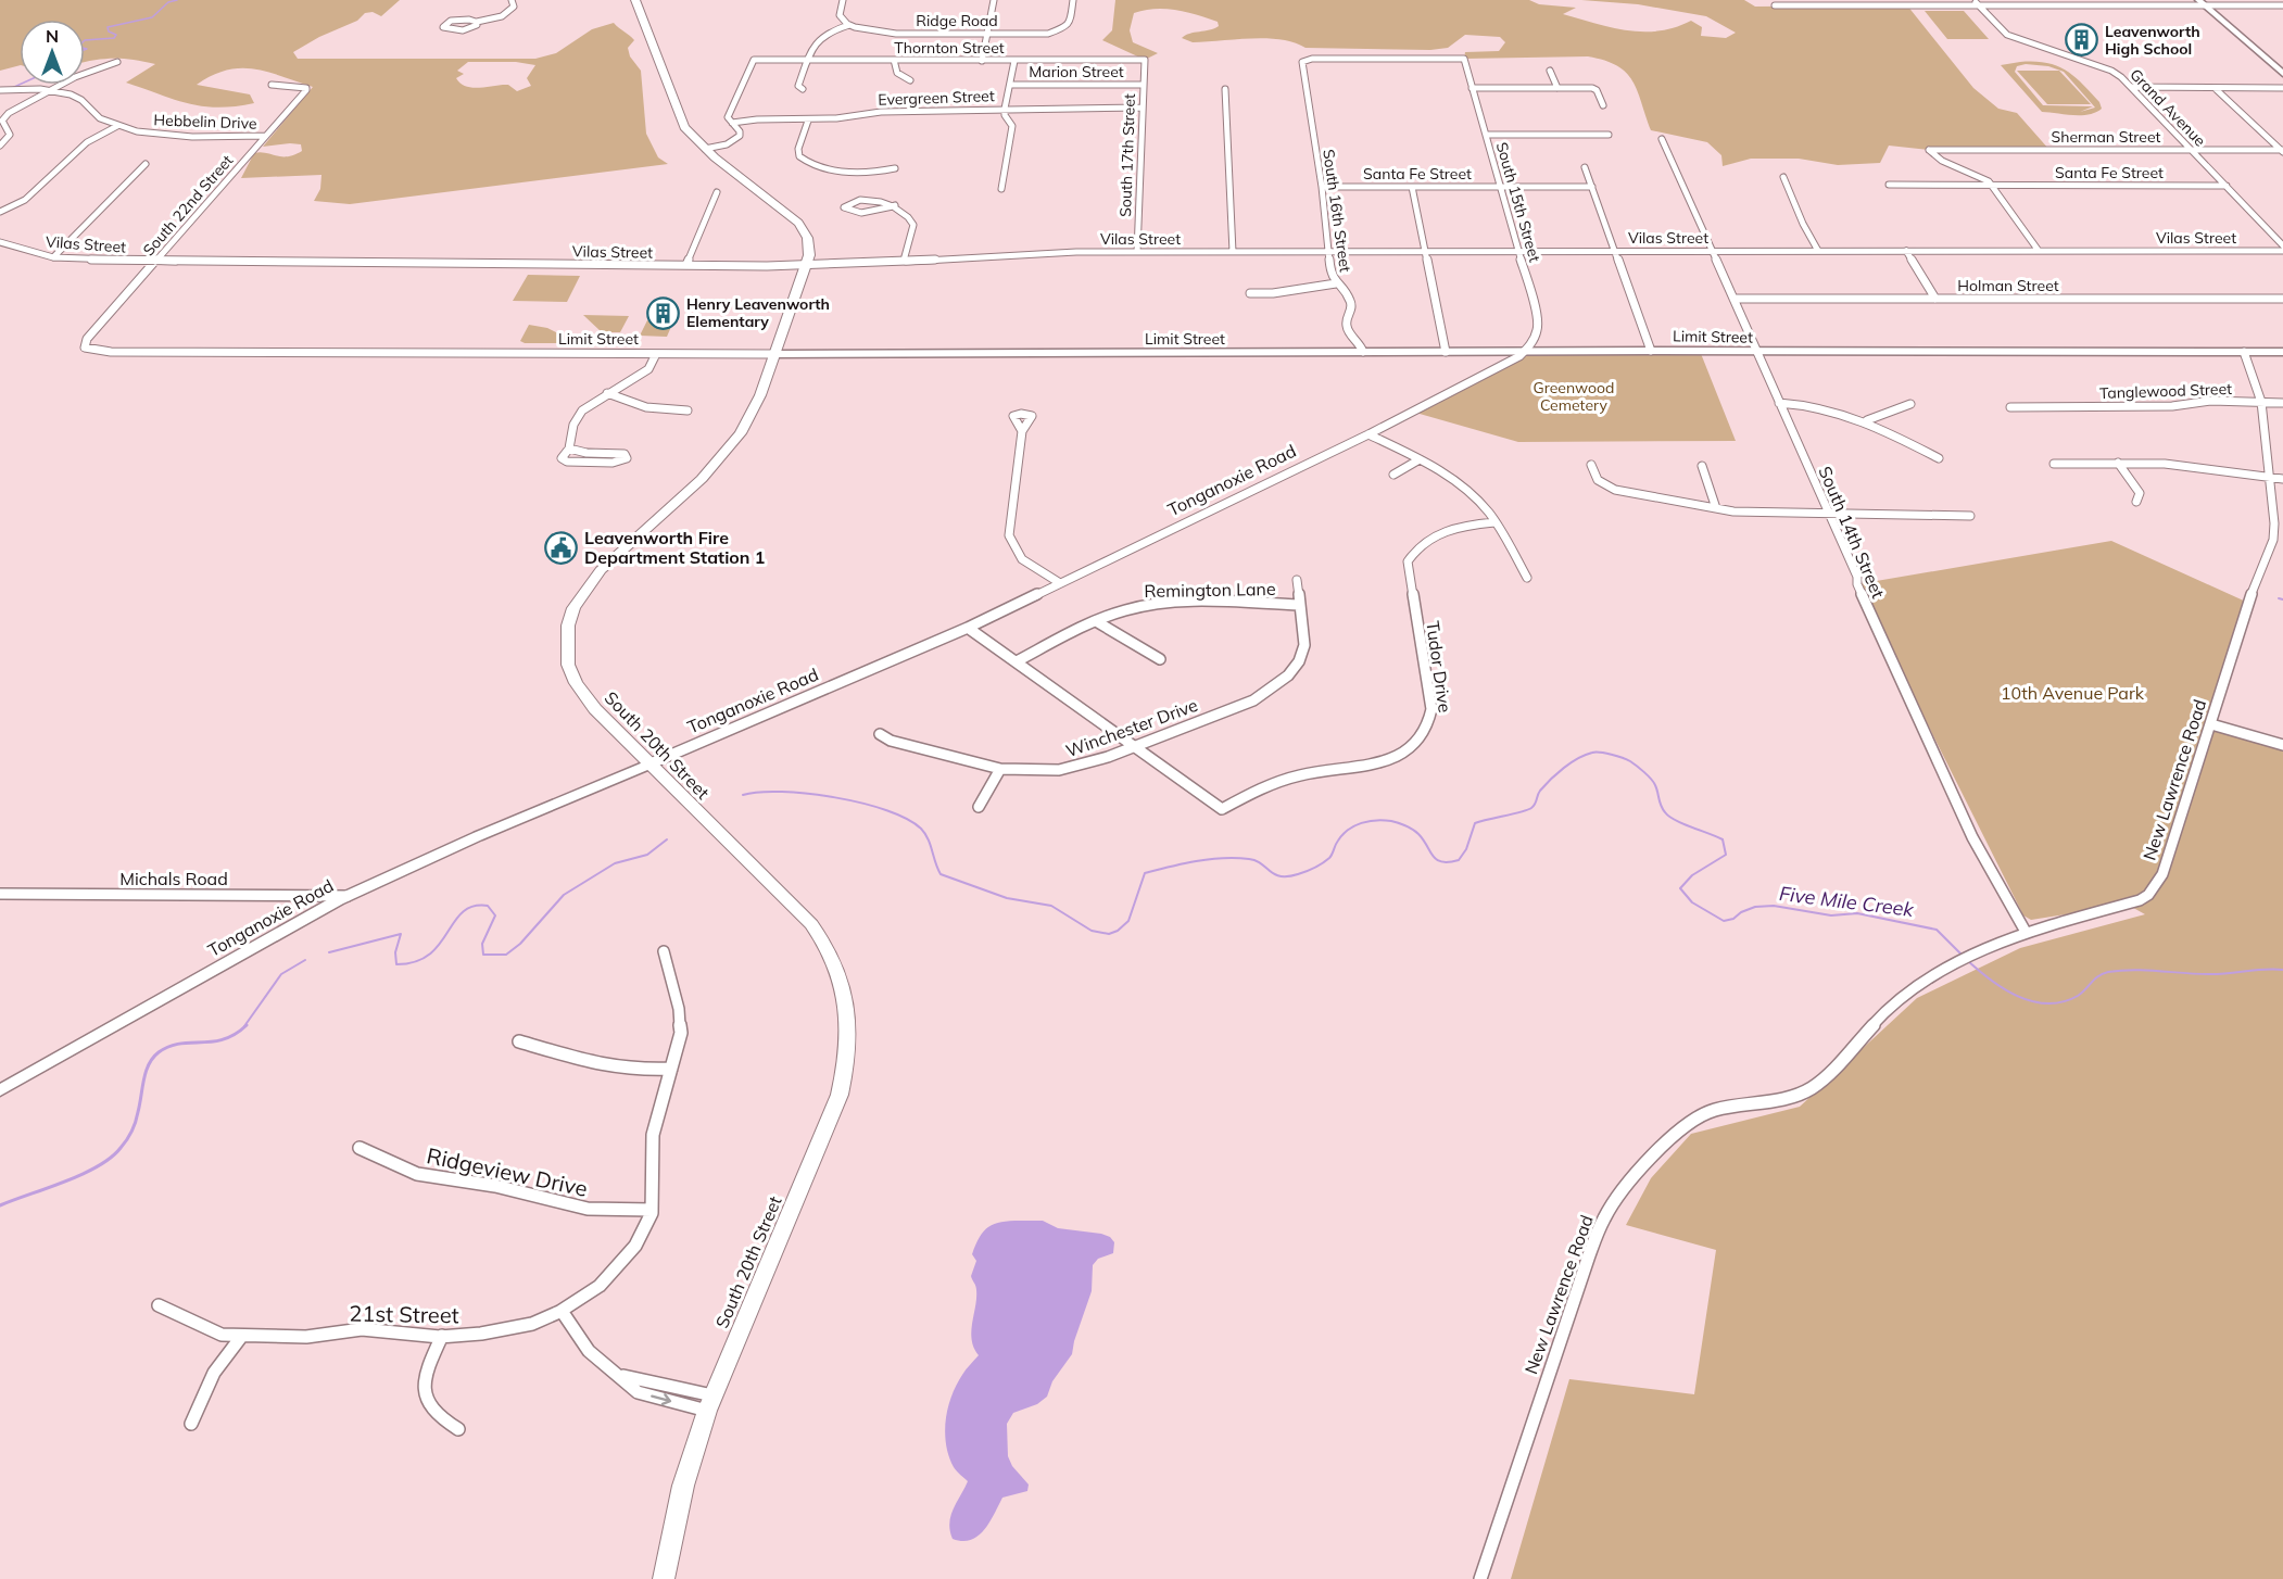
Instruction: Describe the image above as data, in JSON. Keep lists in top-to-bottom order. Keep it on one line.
{"streets":{"main road":["South 20th Street"],"street":["Ridge Road","Thornton Street","Marion Street","Evergreen Street","Grand Avenue","Hebbelin Drive","Sherman Street","South 17th Street","Santa Fe Street","South 15th Street","South 22nd Street","South 16th Street","Vilas Street","Holman Street","Limit Street","Tanglewood Street","Tonganoxie Road","South 14th Street","Remington Lane","Tudor Drive","Winchester Drive","New Lawrence Road","Michals Road","Ridgeview Drive","21st Street"]},"crossings":[["Thornton Street","Evergreen Street"],["Thornton Street","South 17th Street"],["Marion Street","South 17th Street"],["Evergreen Street","South 17th Street"],["Grand Avenue","Sherman Street"],["Grand Avenue","Santa Fe Street"],["Hebbelin Drive","South 22nd Street"],["Sherman Street","Santa Fe Street"],["South 17th Street","Vilas Street"],["Santa Fe Street","South 15th Street"],["Santa Fe Street","South 16th Street"],["South 15th Street","South 16th Street"],["South 15th Street","Vilas Street"],["South 15th Street","Limit Street"],["South 15th Street","Tonganoxie Road"],["South 22nd Street","Vilas Street"],["South 22nd Street","Limit Street"],["South 16th Street","Vilas Street"],["South 16th Street","Limit Street"],["Vilas Street","South 14th Street"],["Vilas Street","South 20th Street"],["Holman Street","South 14th Street"],["Limit Street","Tonganoxie Road"],["Limit Street","South 14th Street"],["Limit Street","South 20th Street"],["Limit Street","New Lawrence Road"],["Tanglewood Street","New Lawrence Road"],["Tonganoxie Road","South 20th Street"],["Tonganoxie Road","Michals Road"],["South 14th Street","New Lawrence Road"],["Remington Lane","Winchester Drive"],["Tudor Drive","Winchester Drive"],["Ridgeview Drive","21st Street"]],"water":["Five Mile Creek"],"parks":["Greenwood Cemetery","10th Avenue Park"],"places":{"building":["Leavenworth High School","Henry Leavenworth Elementary"],"public building":["Leavenworth Fire Department Station 1"]},"north":"top"}
